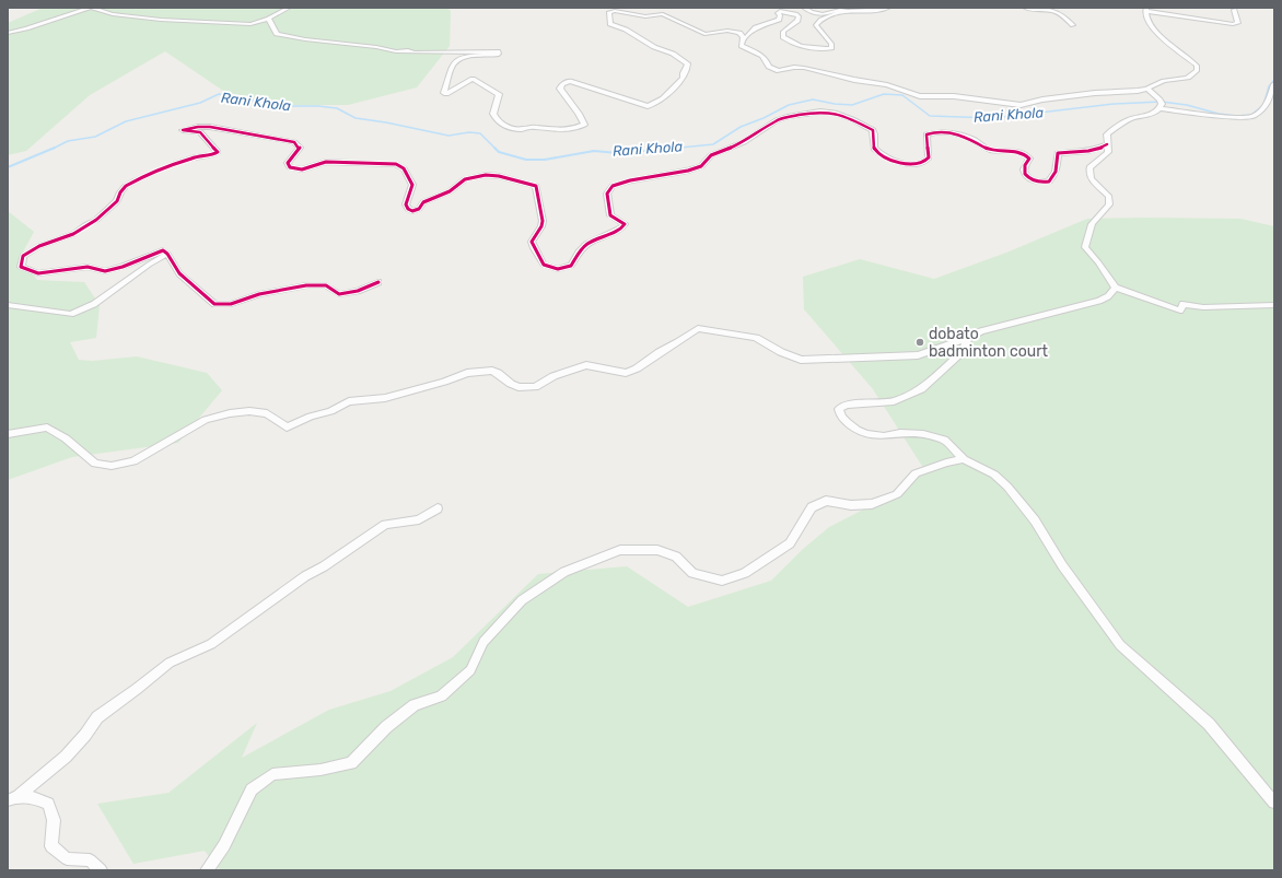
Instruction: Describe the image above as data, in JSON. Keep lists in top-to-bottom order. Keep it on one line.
{"water":["Rani Khola"],"places":["dobato badminton court"]}
